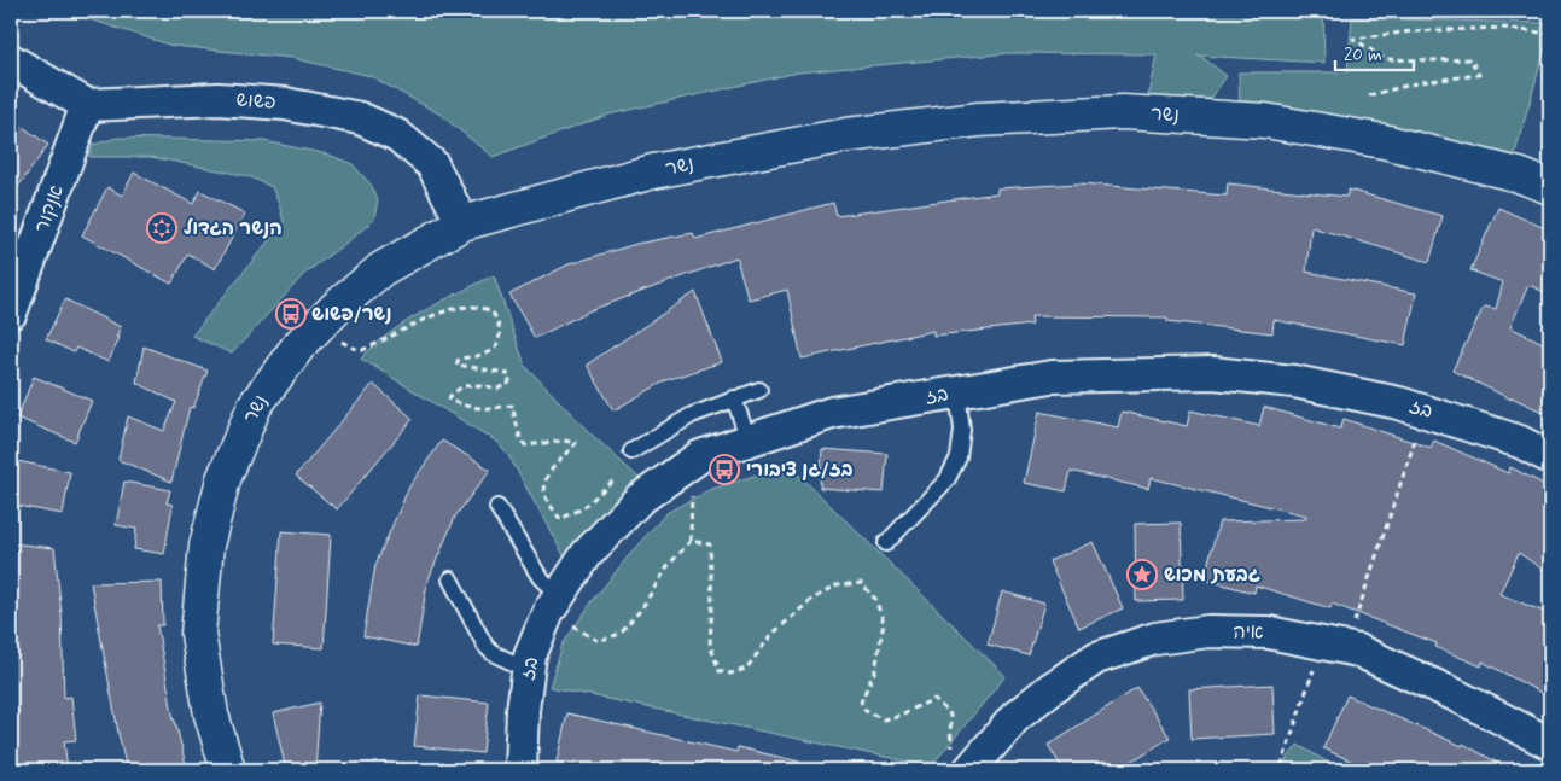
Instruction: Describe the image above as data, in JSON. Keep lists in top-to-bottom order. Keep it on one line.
{"streets":{"street":["פשוש","נשר","אנקור","בז","איה"]},"crossings":[["פשוש","נשר"],["פשוש","אנקור"]],"places":{"synagogue":["הנשר הגדול"],"bus stop":["נשר/פשוש","בז/גן ציבורי"],"place":["גבעת מכוש"]},"scale_bar":"20 m"}
